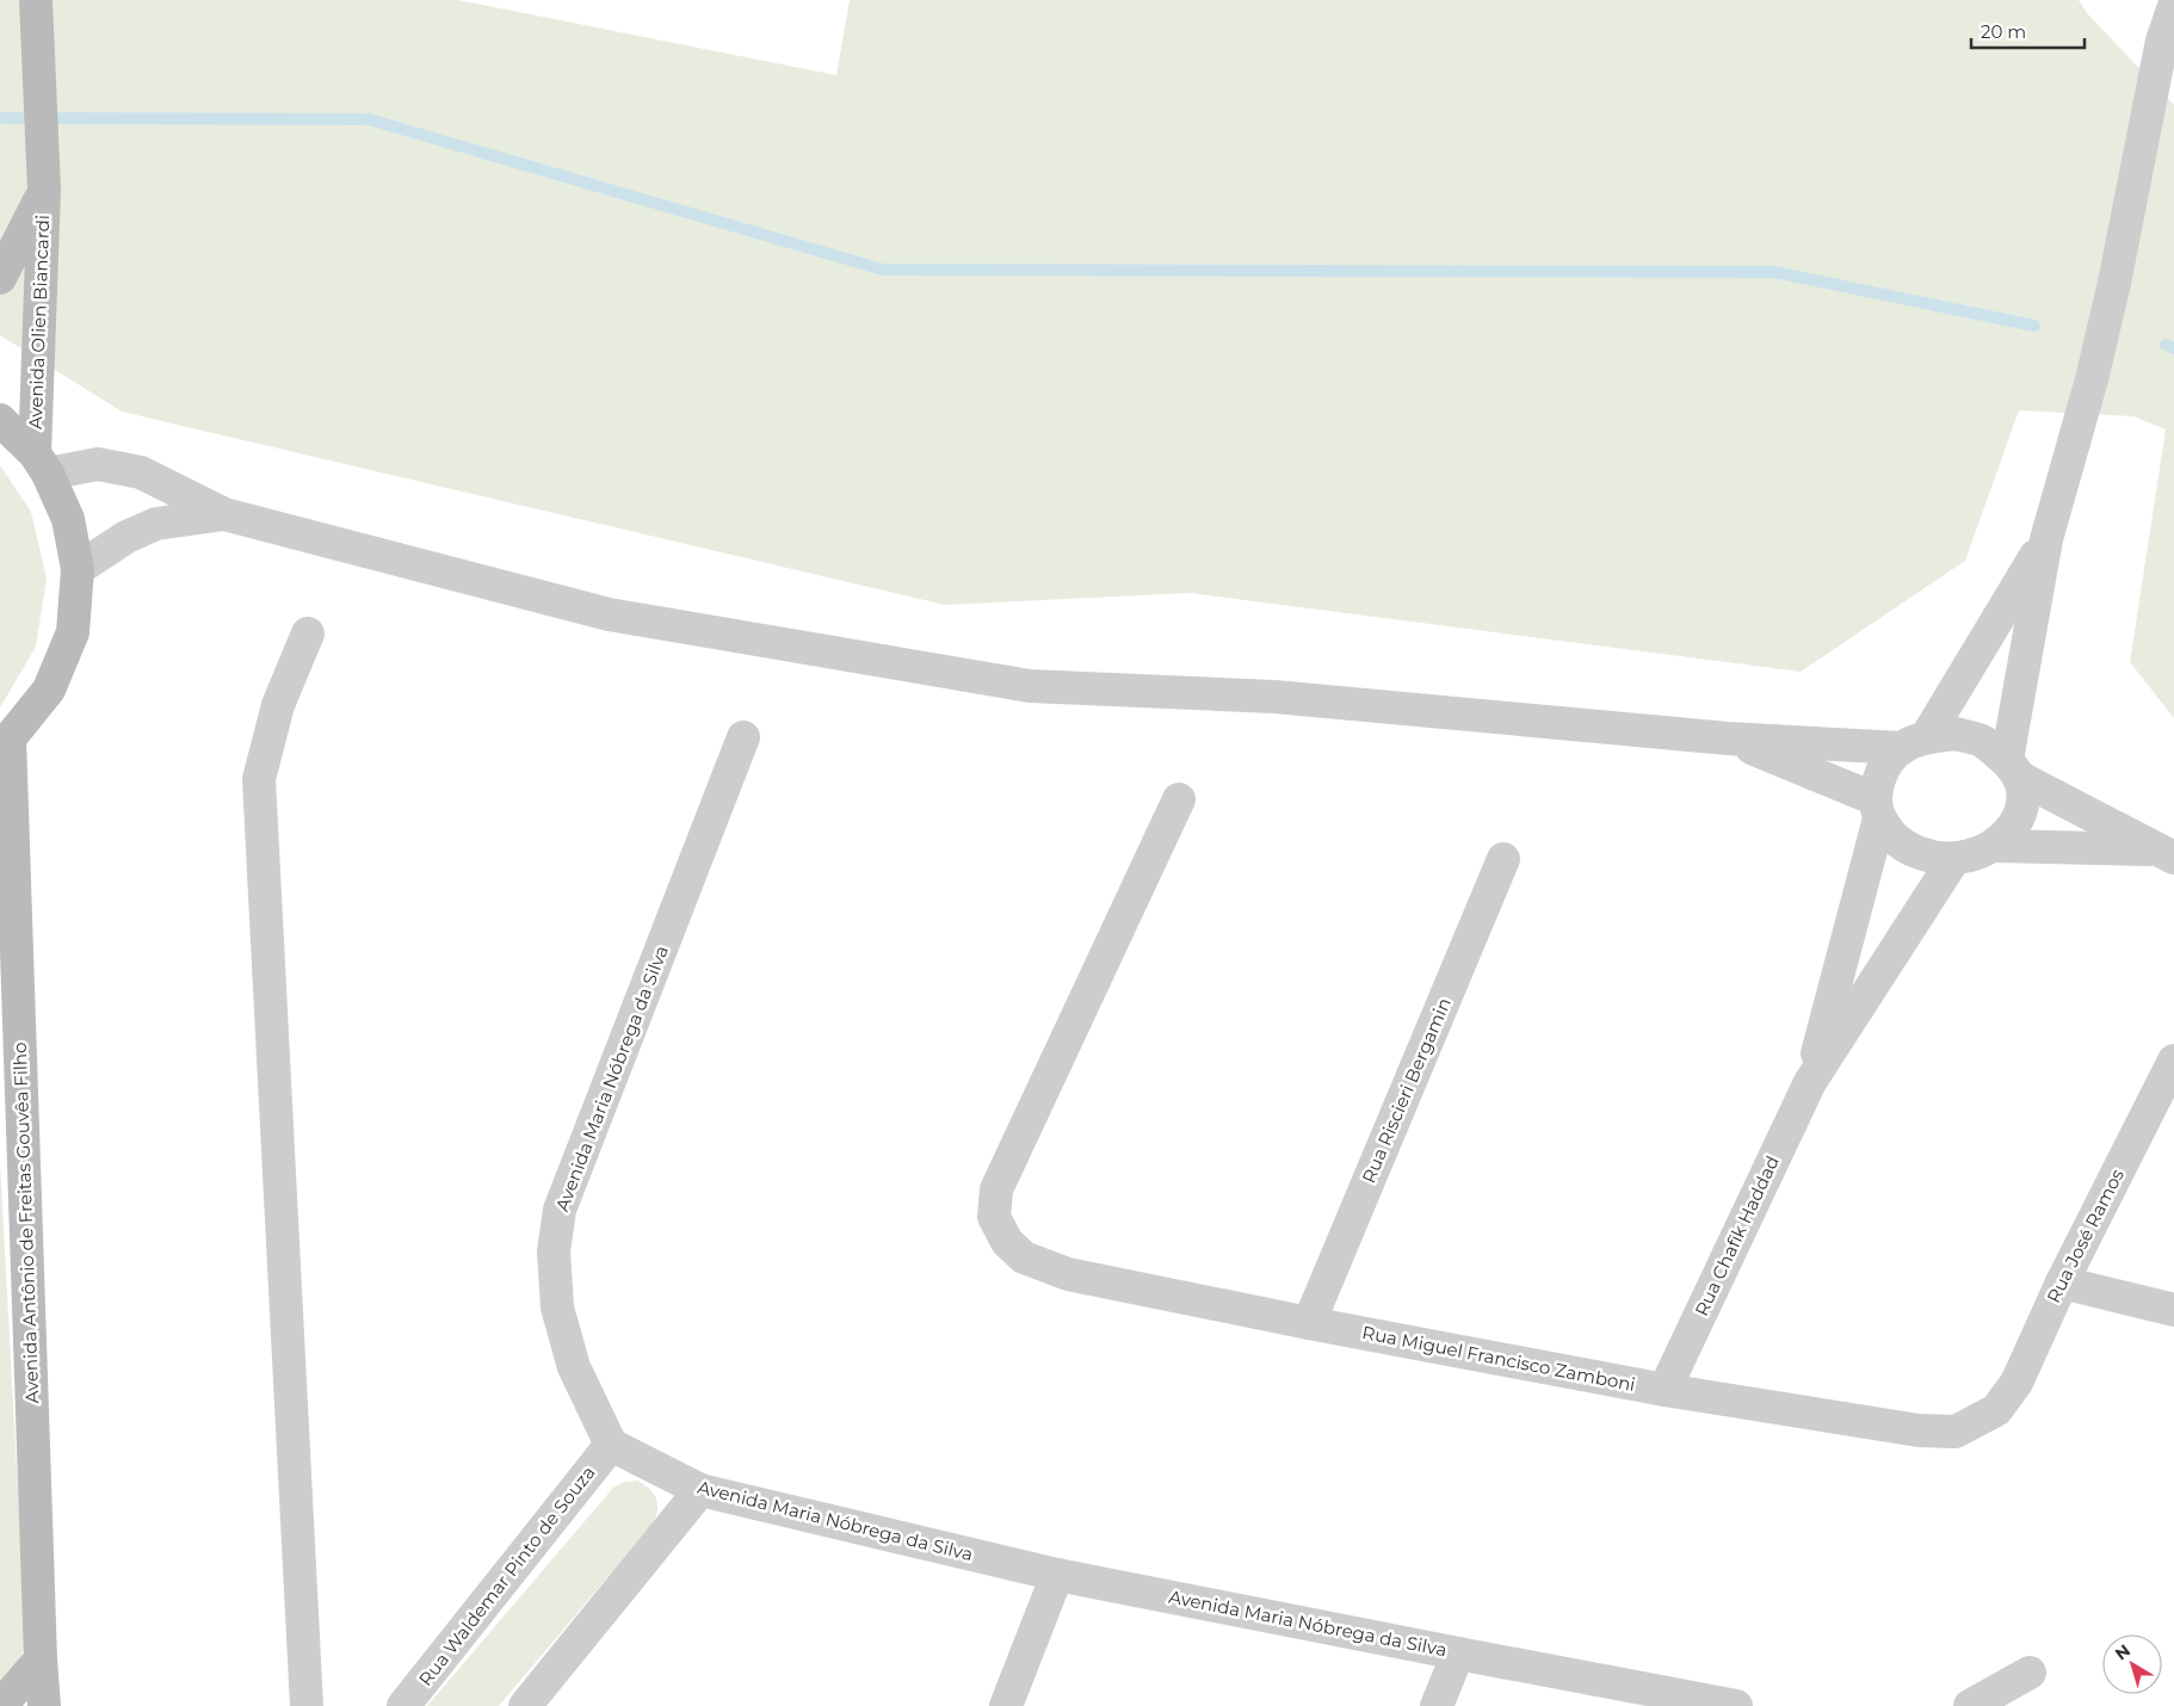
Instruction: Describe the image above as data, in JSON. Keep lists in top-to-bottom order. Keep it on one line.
{"streets":{"street":["Avenida Olien Biancardi","Avenida Maria Nóbrega da Silva","Rua Riscieri Bergamin","Avenida Antônio de Freitas Gouvêa Filho","Rua Chafik Haddad","Rua José Ramos","Rua Miguel Francisco Zamboni","Rua Waldemar Pinto de Souza"]},"crossings":[["Avenida Maria Nóbrega da Silva","Rua Waldemar Pinto de Souza"],["Rua Riscieri Bergamin","Rua Miguel Francisco Zamboni"],["Rua Chafik Haddad","Rua Miguel Francisco Zamboni"],["Rua José Ramos","Rua Miguel Francisco Zamboni"]],"scale_bar":"20 m","north":"top left"}
